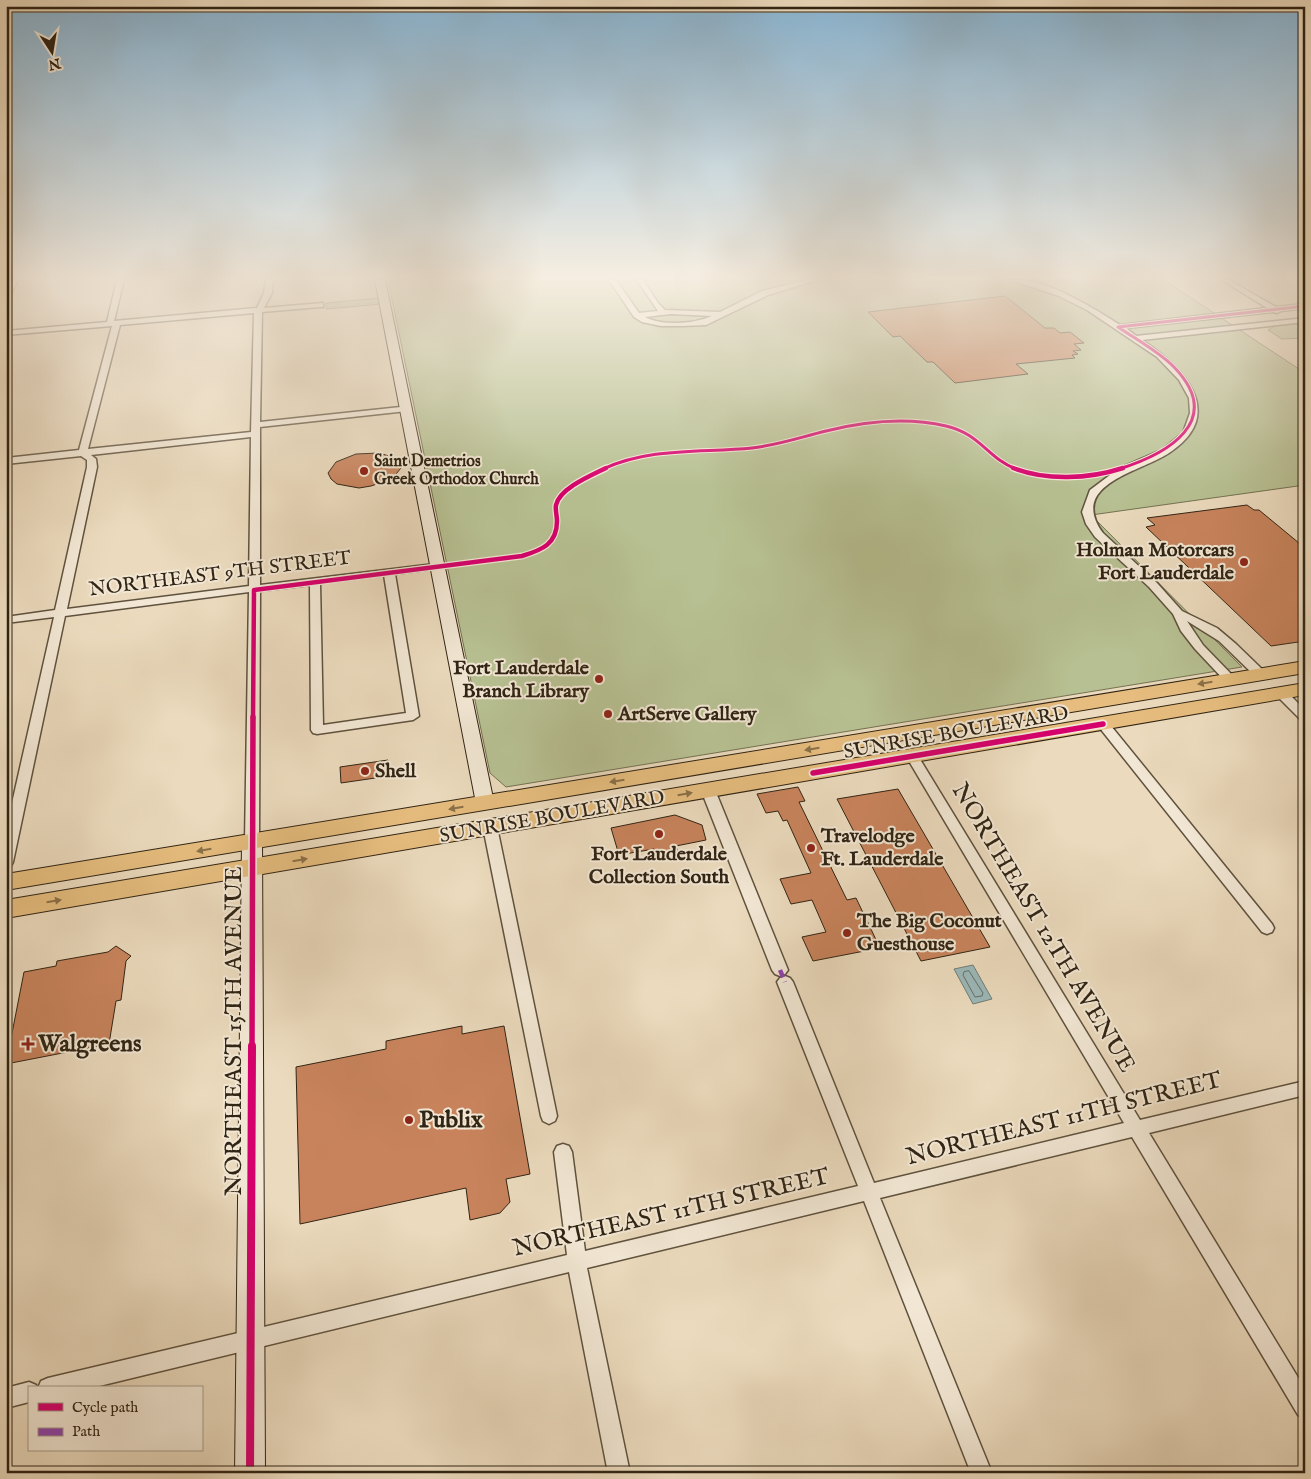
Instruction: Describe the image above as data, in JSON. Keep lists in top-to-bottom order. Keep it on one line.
{"streets":{"main road":["SUNRISE BOULEVARD"],"street":["NORTHEAST 9TH STREET","NORTHEAST 12TH AVENUE","NORTHEAST 15TH AVENUE","NORTHEAST 11TH STREET"]},"crossings":[["NORTHEAST 9TH STREET","NORTHEAST 15TH AVENUE"],["SUNRISE BOULEVARD","NORTHEAST 12TH AVENUE"],["SUNRISE BOULEVARD","NORTHEAST 15TH AVENUE"],["NORTHEAST 12TH AVENUE","NORTHEAST 11TH STREET"],["NORTHEAST 15TH AVENUE","NORTHEAST 11TH STREET"]],"places":{"other":["Saint Demetrios Greek Orthodox Church","Holman Motorcars Fort Lauderdale","Fort Lauderdale Branch Library","ArtServe Gallery","Shell","Fort Lauderdale Collection South","Travelodge Ft. Lauderdale","The Big Coconut Guesthouse","Publix"],"health":["Walgreens"]},"legend":["Cycle path","Path"],"north":"bottom"}
